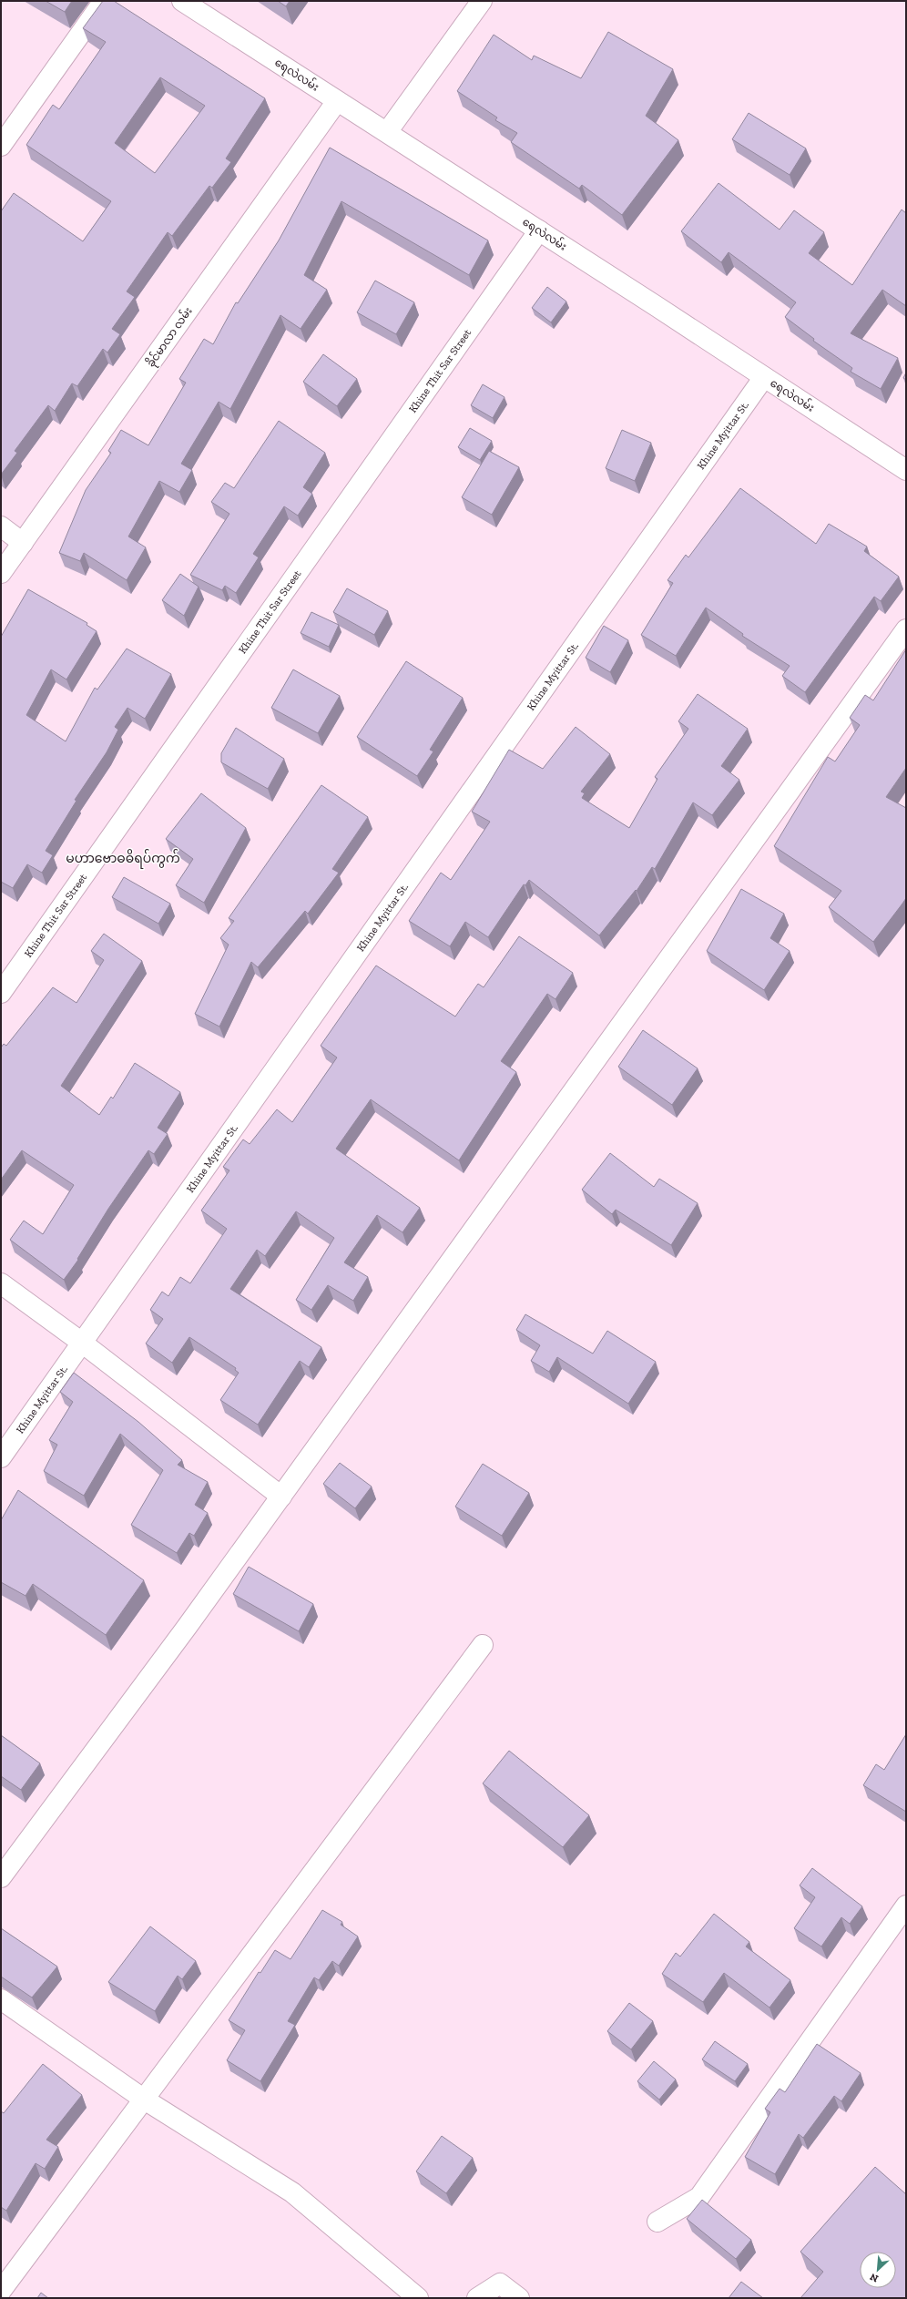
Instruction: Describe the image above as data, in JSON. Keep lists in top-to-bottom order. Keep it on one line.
{"streets":{"street":["ရေလဲလမ်း","ခိုင်မာလာ လမ်း","Khine Thit Sar Street","Khine Myittar St."]},"crossings":[["ရေလဲလမ်း","ခိုင်မာလာ လမ်း"],["ရေလဲလမ်း","Khine Thit Sar Street"],["ရေလဲလမ်း","Khine Myittar St."]],"districts":["မဟာဗောဓဓိရပ်ကွက်"],"north":"bottom left"}
